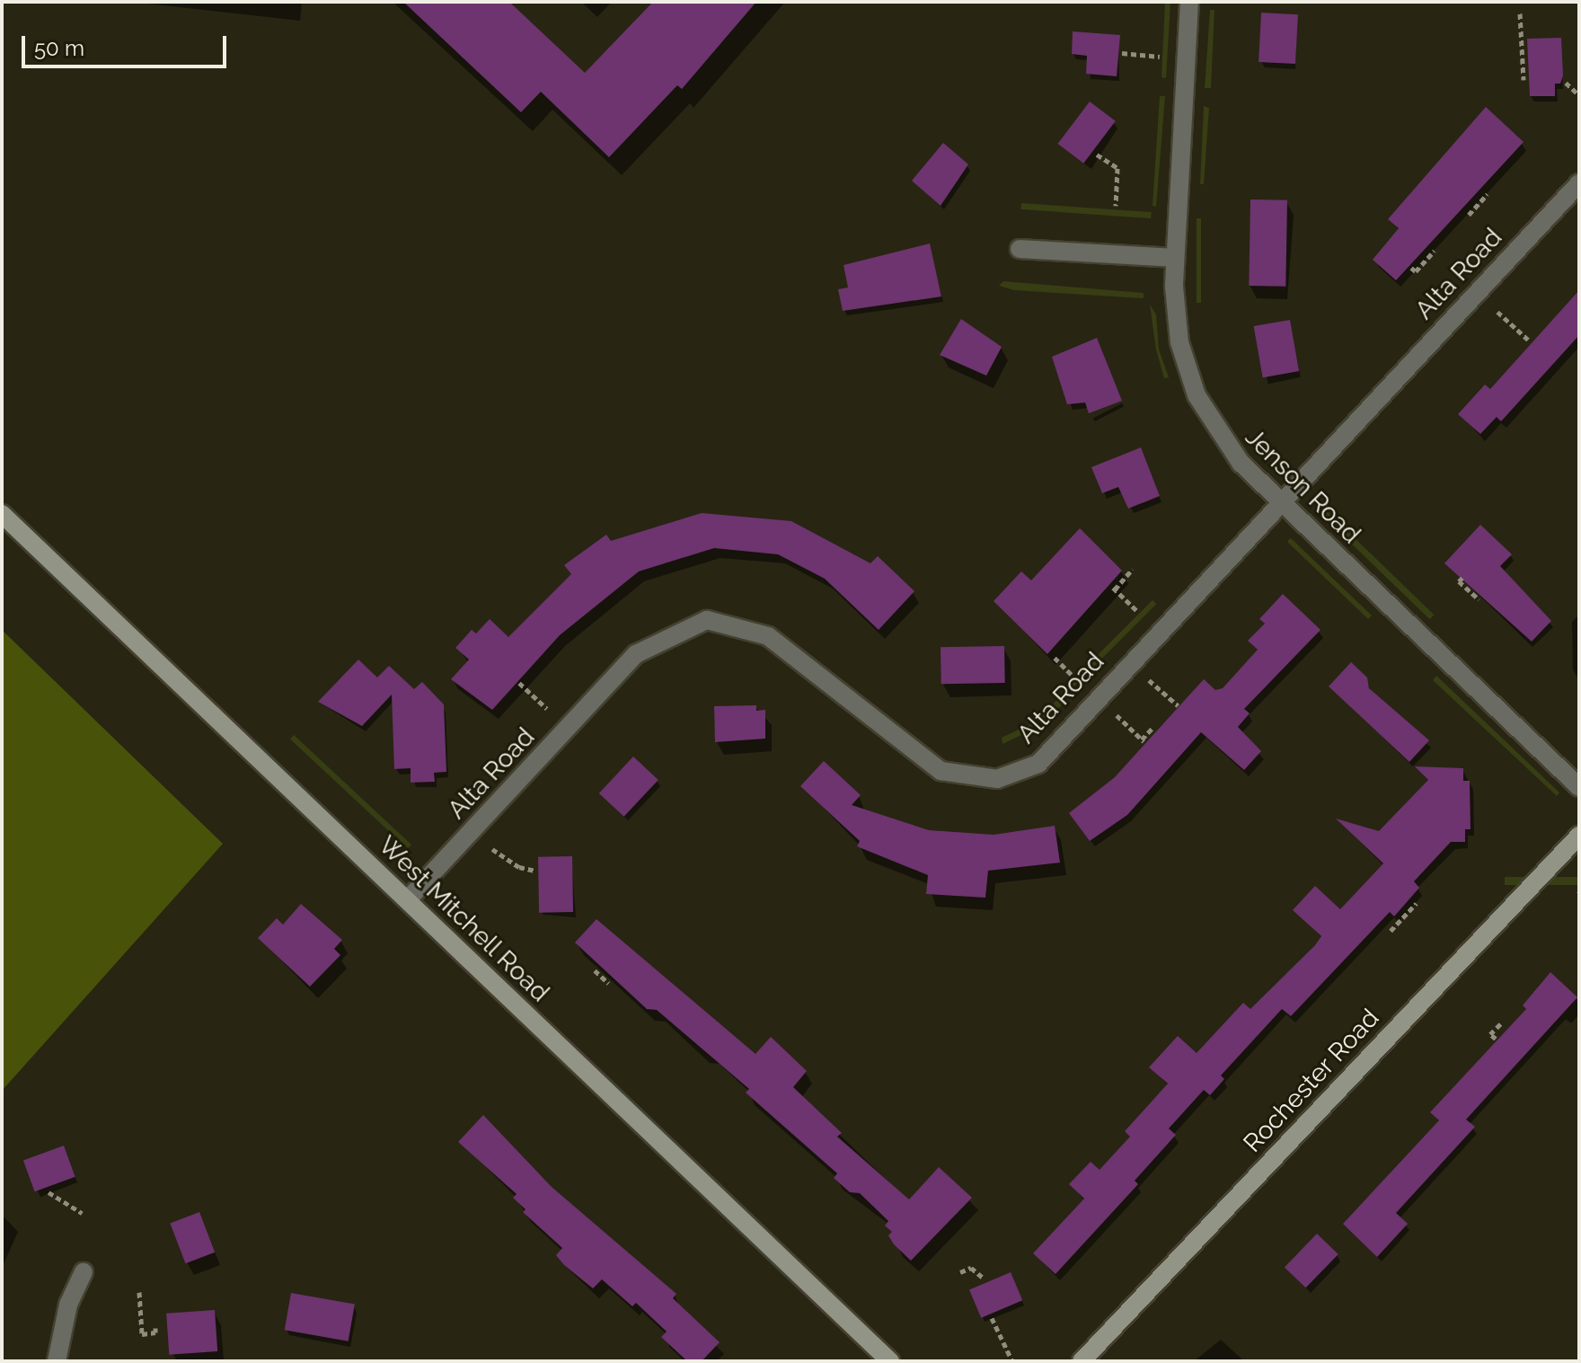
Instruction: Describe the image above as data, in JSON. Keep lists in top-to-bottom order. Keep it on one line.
{"streets":{"main road":["West Mitchell Road","Rochester Road"],"street":["Alta Road","Jenson Road"]},"crossings":[["Alta Road","Jenson Road"],["Alta Road","West Mitchell Road"]],"scale_bar":"50 m"}
